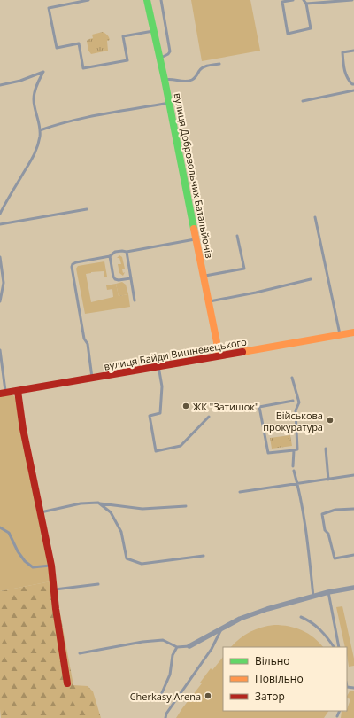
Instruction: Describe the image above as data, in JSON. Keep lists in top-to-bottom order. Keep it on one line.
{"streets":{"street":["вулиця Добровольчих Батальйонів","вулиця Байди Вишневецького"]},"crossings":[["вулиця Добровольчих Батальйонів","вулиця Байди Вишневецького"]],"places":["ЖК \"Затишок\"","Військова прокуратура","Cherkasy Arena"],"legend":["Вільно","Повільно","Затор"]}
